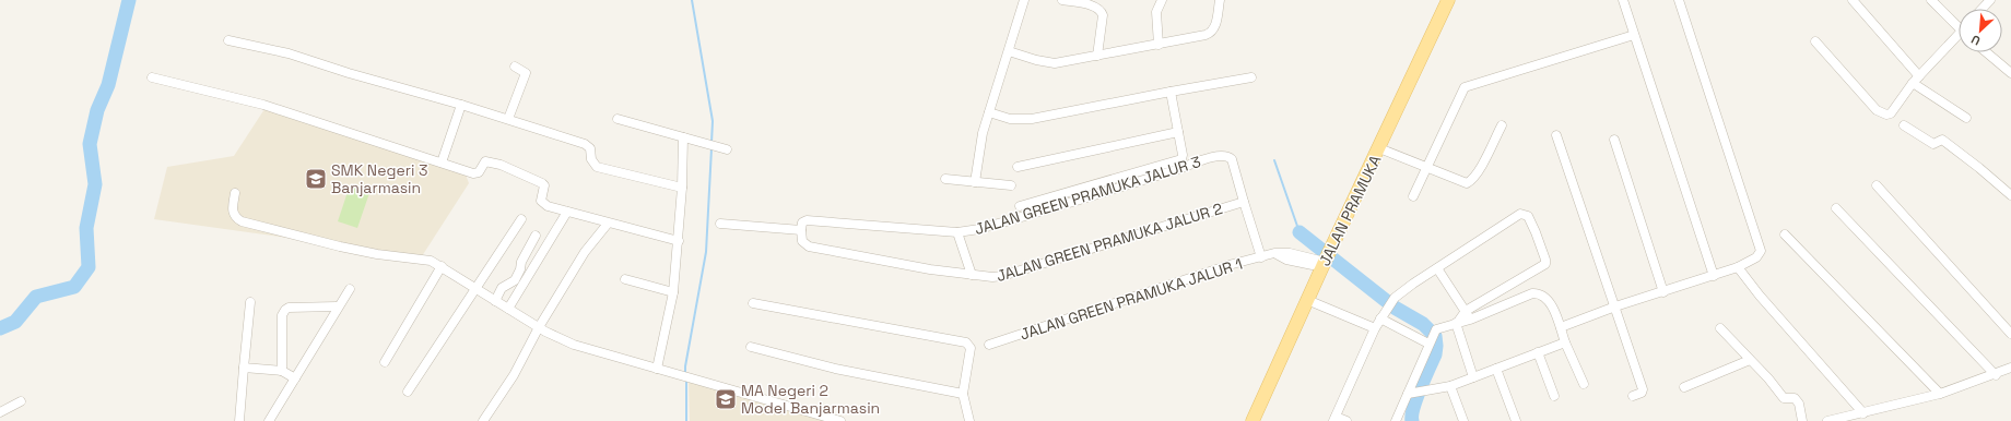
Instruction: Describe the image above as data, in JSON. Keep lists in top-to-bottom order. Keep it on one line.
{"streets":{"main road":["JALAN PRAMUKA"],"street":["JALAN GREEN PRAMUKA JALUR 3","JALAN GREEN PRAMUKA JALUR 2","JALAN GREEN PRAMUKA JALUR 1"]},"crossings":[["JALAN GREEN PRAMUKA JALUR 3","JALAN GREEN PRAMUKA JALUR 2"],["JALAN PRAMUKA","JALAN GREEN PRAMUKA JALUR 1"],["JALAN GREEN PRAMUKA JALUR 2","JALAN GREEN PRAMUKA JALUR 1"]],"places":{"school or university":["SMK Negeri 3 Banjarmasin","MA Negeri 2 Model Banjarmasin"]},"north":"bottom left"}
